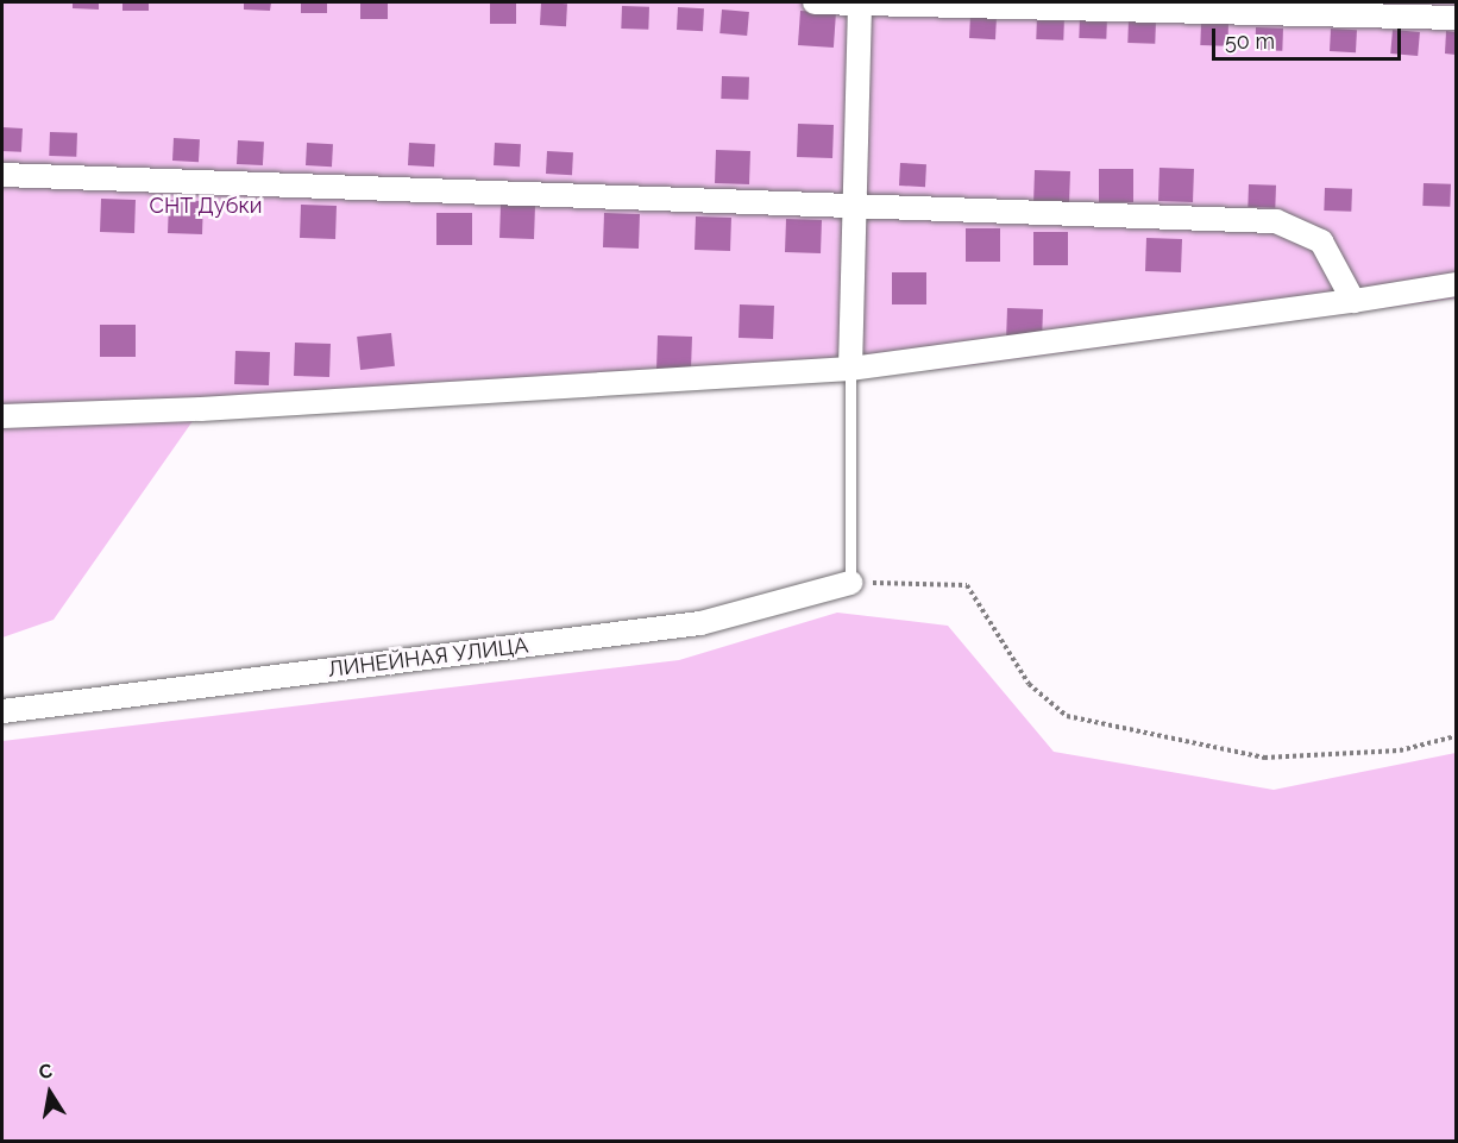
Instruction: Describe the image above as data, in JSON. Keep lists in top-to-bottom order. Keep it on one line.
{"streets":{"street":["ЛИНЕЙНАЯ УЛИЦА"]},"parks":["СНТ Дубки"],"scale_bar":"50 m","north":"top"}
